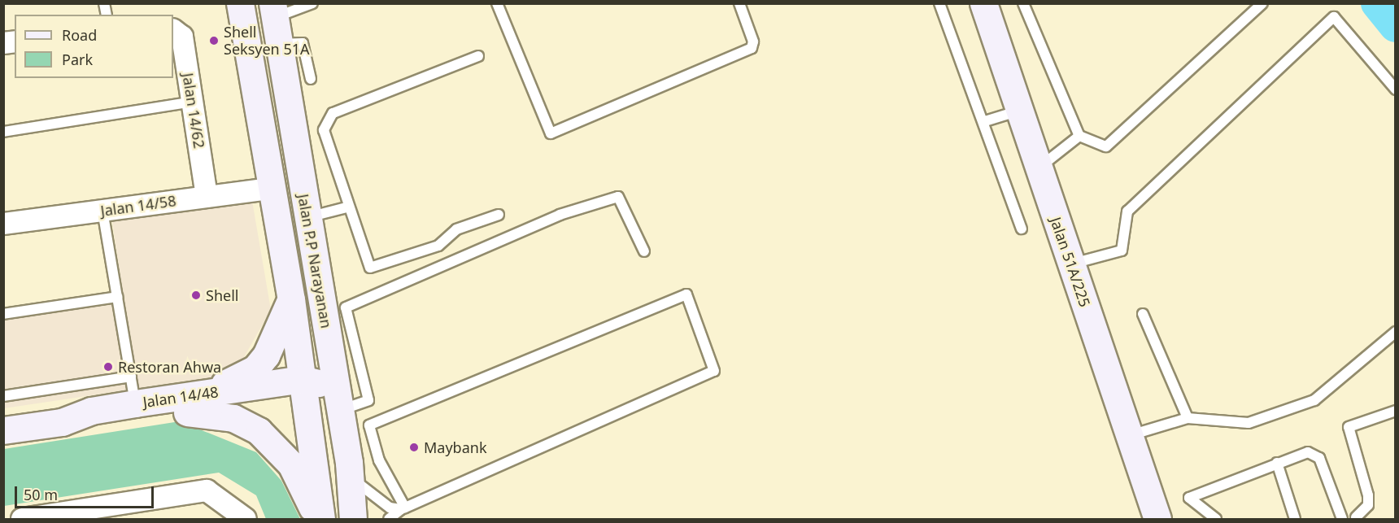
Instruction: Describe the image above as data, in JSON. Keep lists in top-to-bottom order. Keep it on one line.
{"streets":{"main road":["Jalan P.P Narayanan","Jalan 51A/225","Jalan 14/48"],"street":["Jalan 14/62","Jalan 14/58"]},"crossings":[["Jalan 14/62","Jalan 14/58"],["Jalan 14/58","Jalan P.P Narayanan"],["Jalan P.P Narayanan","Jalan 14/48"]],"places":["Shell Seksyen 51A","Shell","Restoran Ahwa","Maybank"],"legend":["Road","Park"],"scale_bar":"50 m"}
